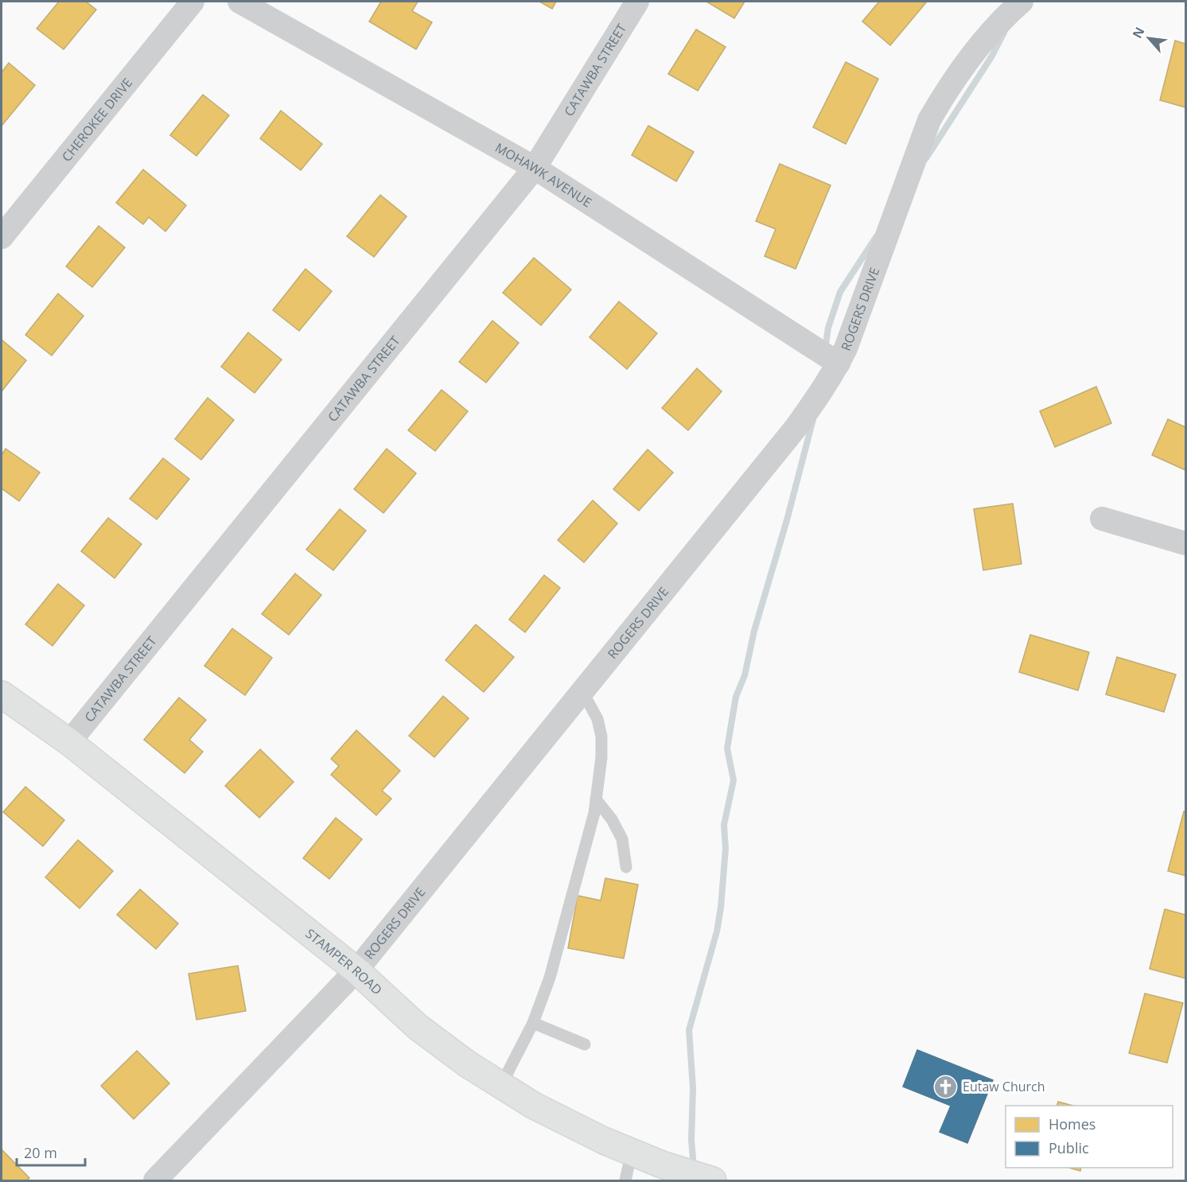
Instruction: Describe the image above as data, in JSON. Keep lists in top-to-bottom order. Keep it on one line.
{"streets":{"street":["CATAWBA STREET","CHEROKEE DRIVE","MOHAWK AVENUE","ROGERS DRIVE","STAMPER ROAD"]},"crossings":[["CATAWBA STREET","MOHAWK AVENUE"],["CATAWBA STREET","STAMPER ROAD"],["MOHAWK AVENUE","ROGERS DRIVE"],["ROGERS DRIVE","STAMPER ROAD"]],"places":{"church":["Eutaw Church"]},"legend":["Homes","Public"],"scale_bar":"20 m","north":"top left"}
